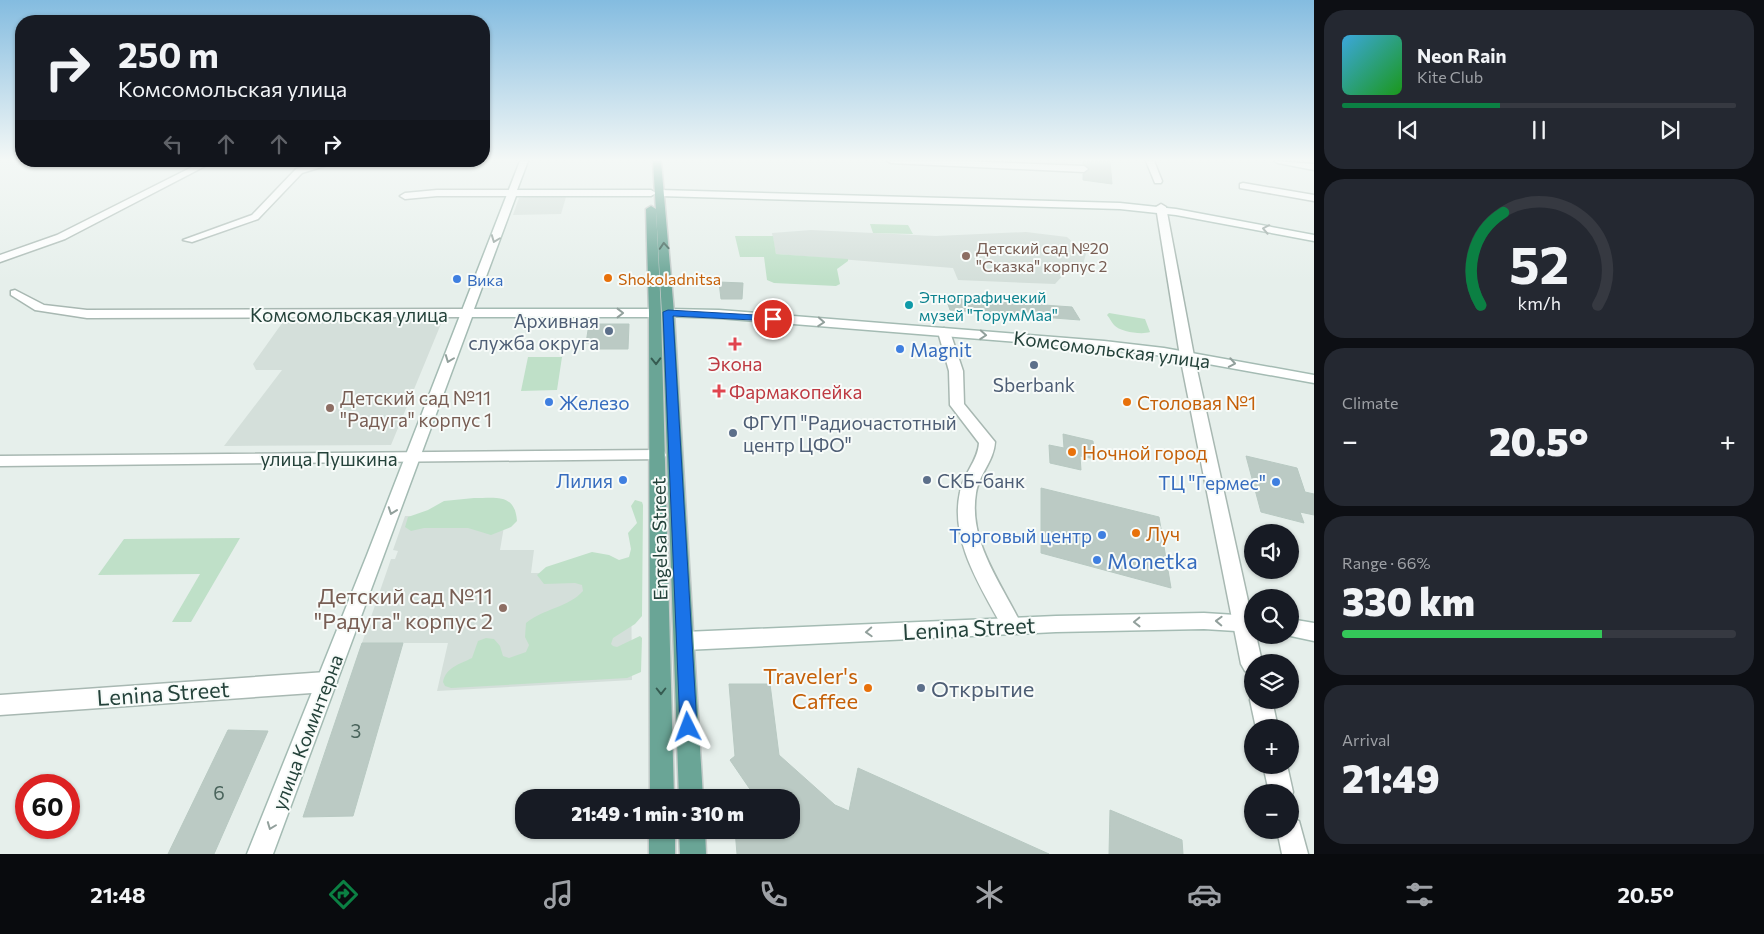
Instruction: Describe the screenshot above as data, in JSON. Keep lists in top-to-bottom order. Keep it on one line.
{"streets":{"main road":["Engelsa Street"],"street":["Комсомольская улица","улица Пушкина","Lenina Street","улица Коминтерна"]},"crossings":[["Комсомольская улица","Engelsa Street"],["Комсомольская улица","улица Коминтерна"],["улица Пушкина","Engelsa Street"],["улица Пушкина","улица Коминтерна"],["Engelsa Street","Lenina Street"],["Lenina Street","улица Коминтерна"]],"one_way":["Комсомольская улица","Lenina Street","улица Коминтерна"],"places":{"other":["Детский сад №20 \"Сказка\" корпус 2","Shokoladnitsa","Вика","Этнографичекий музей \"ТорумМаа\"","Архивная служба округа","Magnit","Sberbank","Железо","Столовая №1","Детский сад №11 \"Радуга\" корпус 1","ФГУП \"Радиочастотный центр ЦФО\"","Ночной город","Лилия","СКБ-банк","ТЦ \"Гермес\"","Луч","Торговый центр","Monetka","Детский сад №11 \"Радуга\" корпус 2","Traveler's Caffee","Открытие"],"health":["Экона","Фармакопейка"]},"house_numbers":["3","6"],"page":{"turn":["250 m","Комсомольская улица"],"song":["Neon Rain","Kite Club"],"tile":["Climate",["Range · 66%","330 km"],["Arrival","21:49"]],"heat":["−","20.5°","+"],"map_buttons":["+","−"],"limit":"60","trip":"21:49 · 1 min · 310 m","tabs":["21:48","20.5°"],"gauge":["52","km/h"]}}
